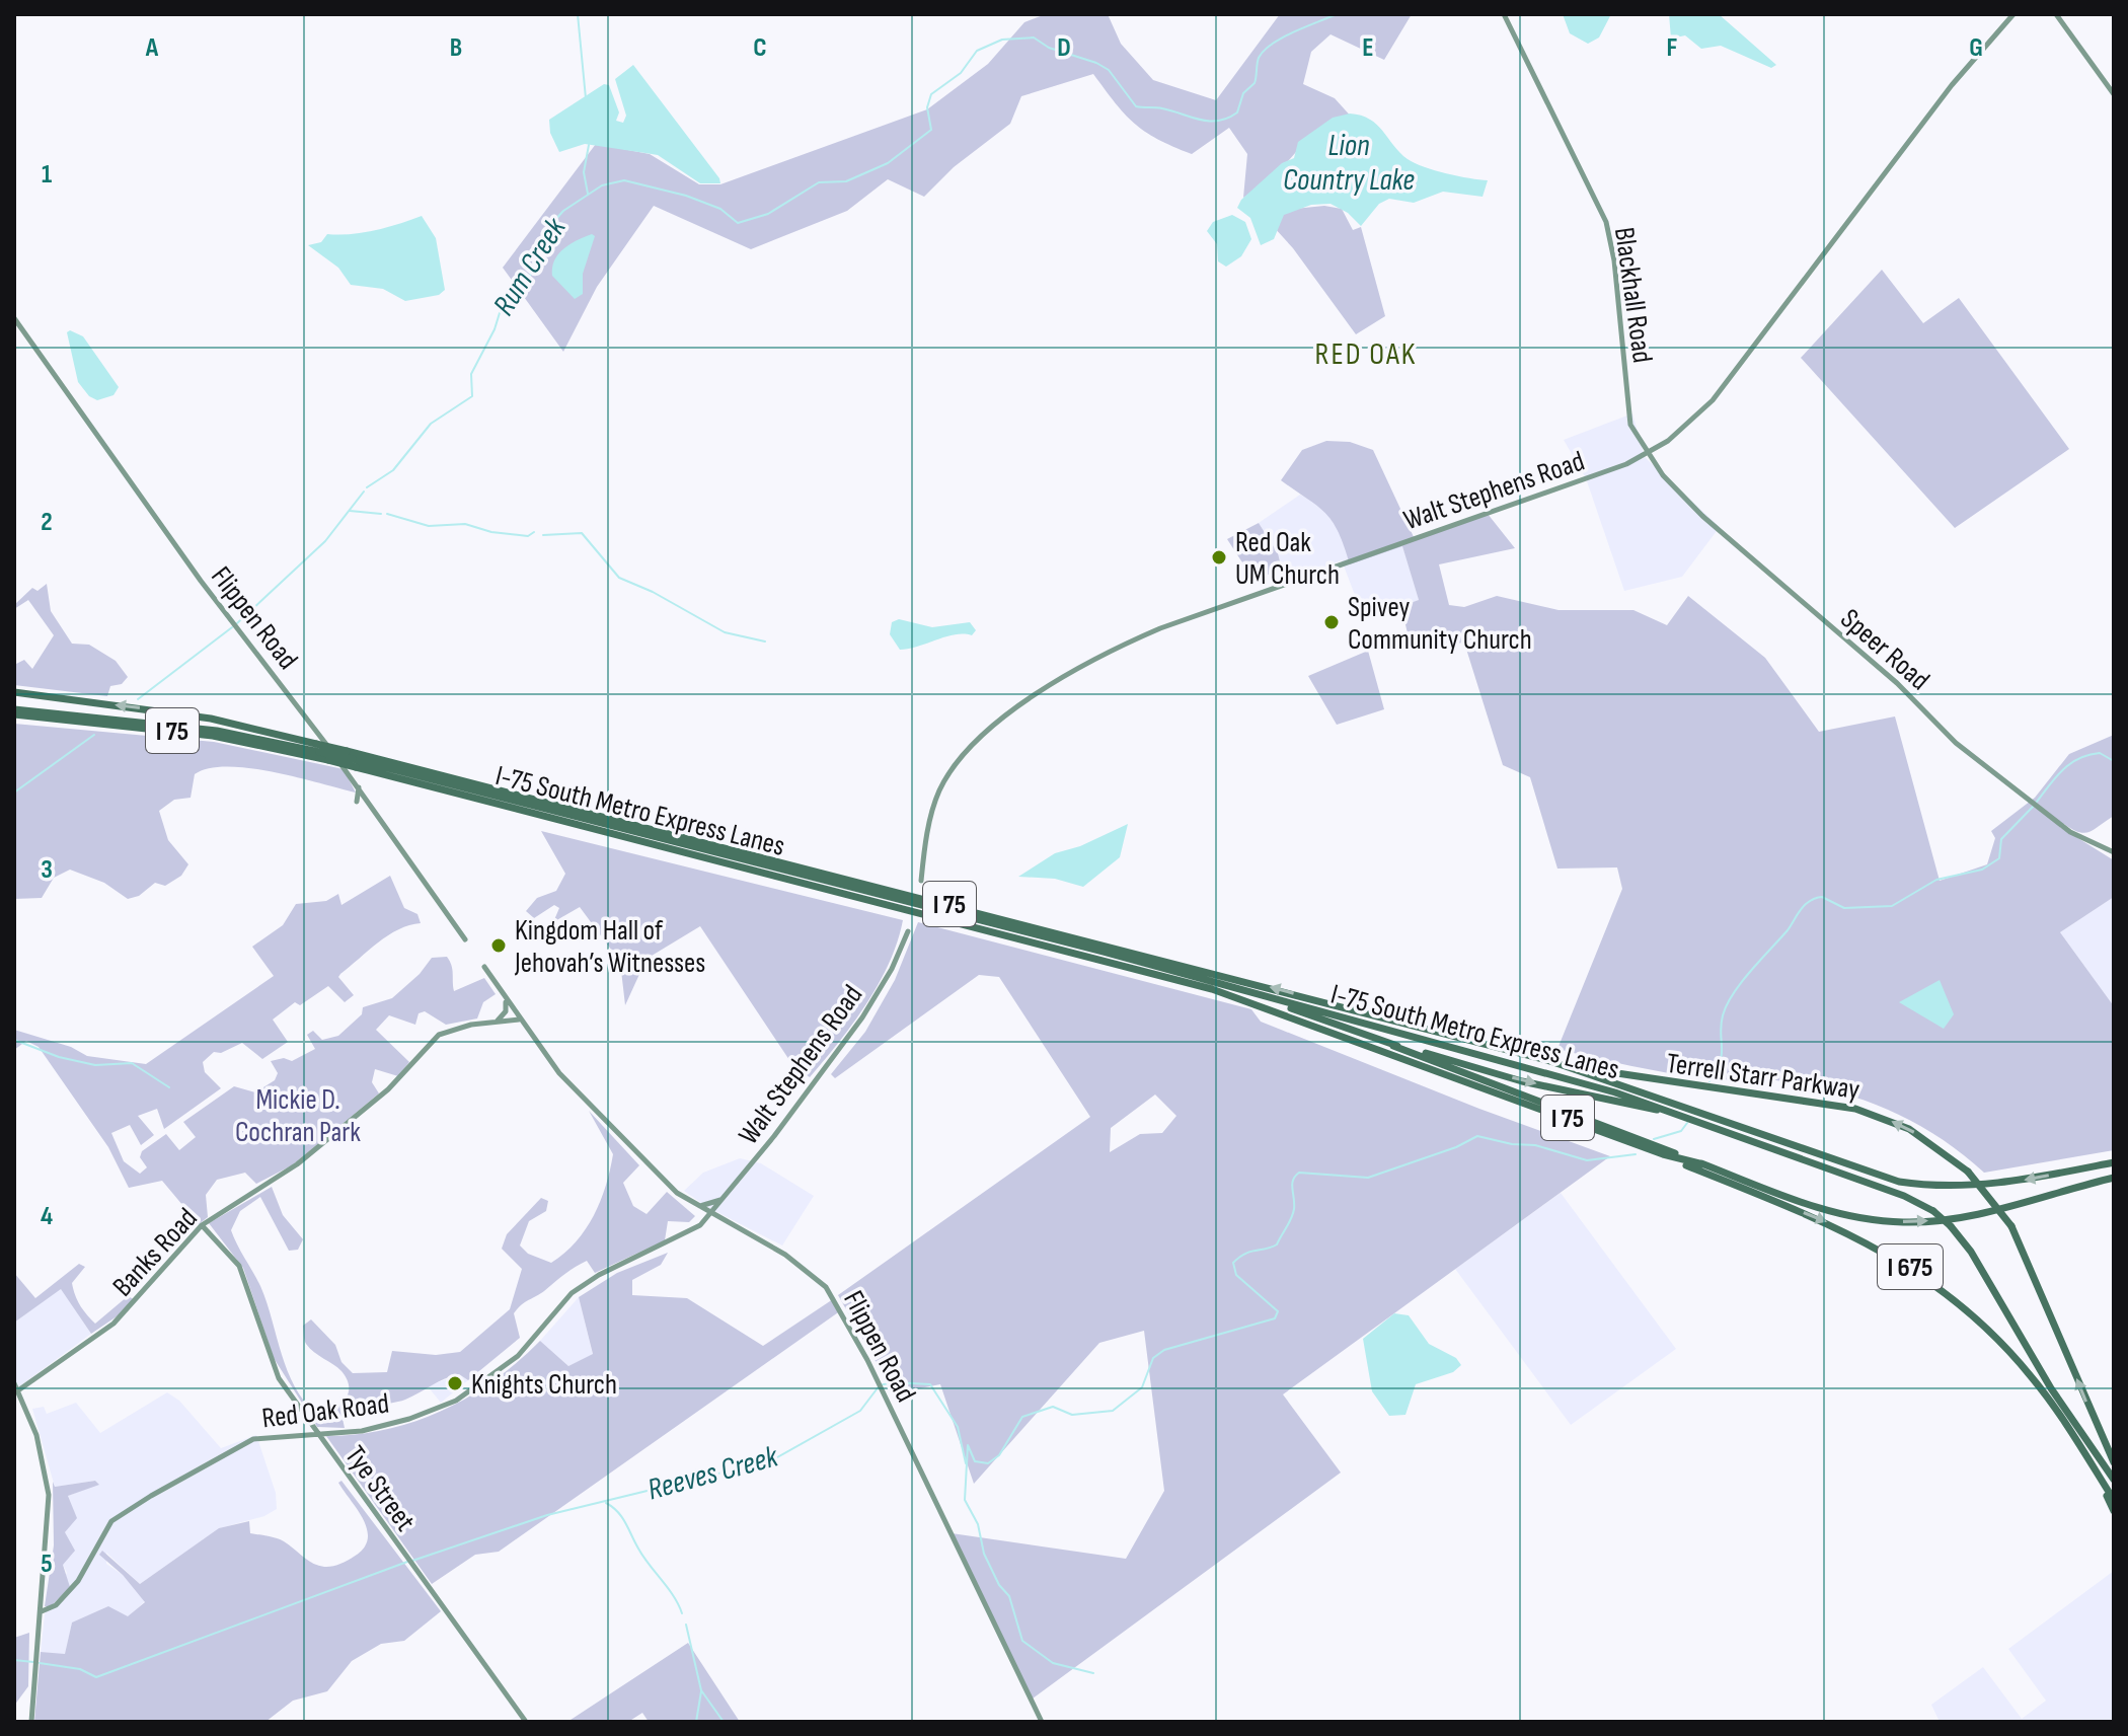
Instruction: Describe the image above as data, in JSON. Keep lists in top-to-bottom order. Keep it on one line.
{"streets":{"highway":["I 75","I-75 South Metro Express Lanes","Terrell Starr Parkway","I 675"],"street":["Blackhall Road","Walt Stephens Road","Flippen Road","Speer Road","Banks Road","Red Oak Road","Tye Street"]},"crossings":[["Blackhall Road","Walt Stephens Road"],["Blackhall Road","Speer Road"],["Walt Stephens Road","Flippen Road"],["Walt Stephens Road","Speer Road"],["Walt Stephens Road","Red Oak Road"],["Flippen Road","Banks Road"],["Flippen Road","Red Oak Road"],["I 75","I-75 South Metro Express Lanes"],["I 75","Terrell Starr Parkway"],["I 75","I 675"],["Banks Road","Tye Street"],["Red Oak Road","Tye Street"]],"districts":["RED OAK"],"water":["Lion Country Lake","Rum Creek","Reeves Creek"],"parks":["Mickie D. Cochran Park"],"places":["Red Oak UM Church","Spivey Community Church","Kingdom Hall of Jehovah’s Witnesses","Knights Church"],"grid":{"columns":["A","B","C","D","E","F","G"],"rows":["1","2","3","4","5"]}}
